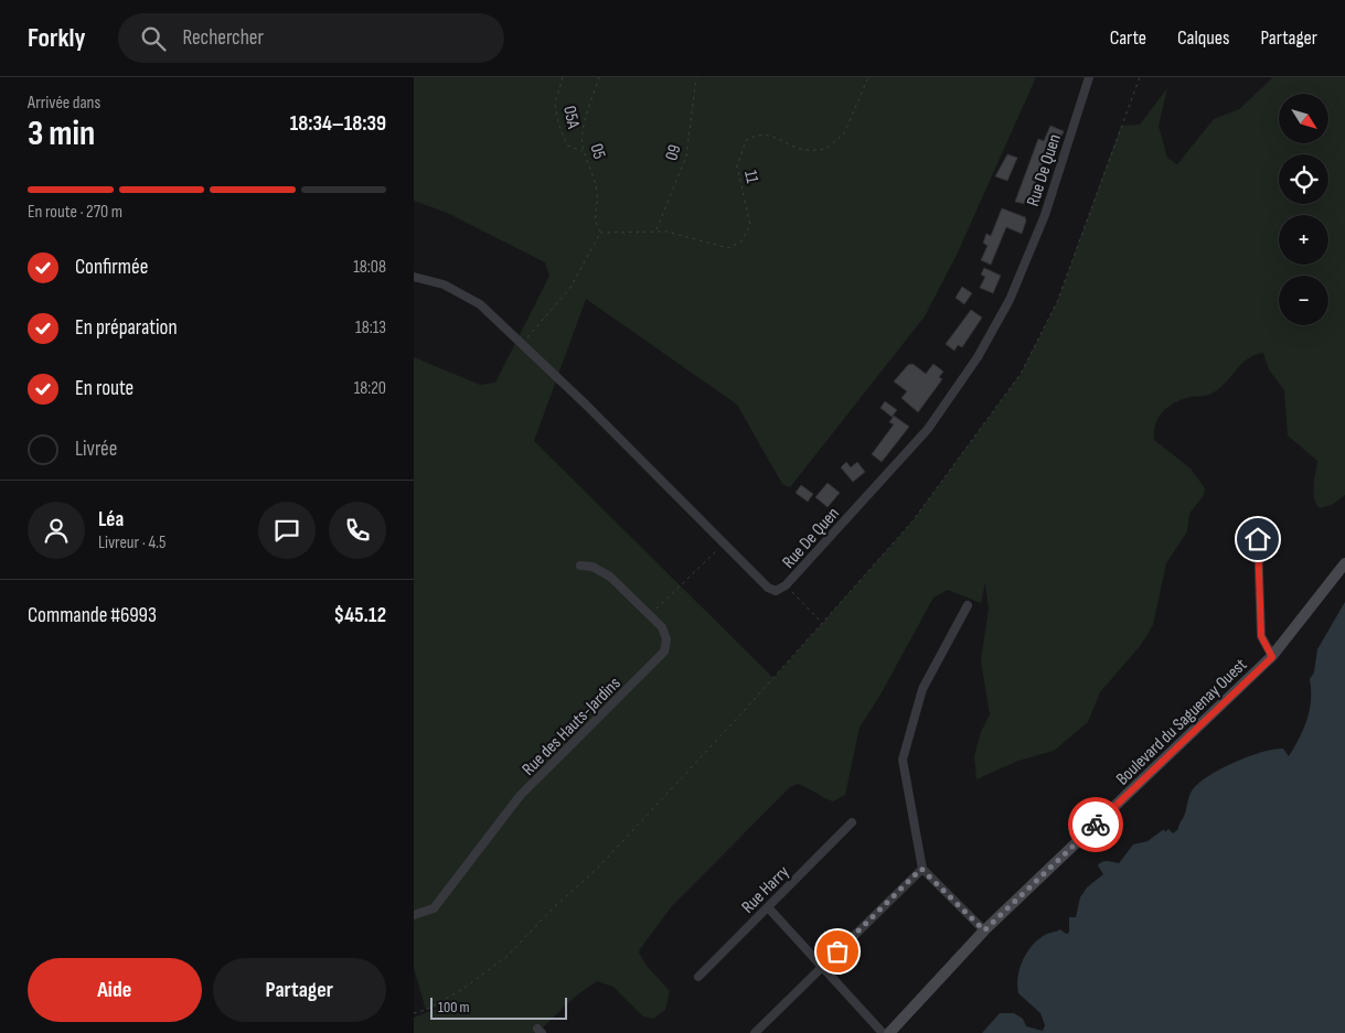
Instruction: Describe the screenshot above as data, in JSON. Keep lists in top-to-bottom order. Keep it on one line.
{"streets":{"main road":["Boulevard du Saguenay Ouest"],"street":["Rue De Quen","Rue des Hauts-Jardins","Rue Harry"],"path":["05A","05","09","11"]},"crossings":[["05A","05"],["05","11"],["09","11"]],"scale_bar":"100 m","north":"bottom right","page":{"header":"Forkly","search":"Rechercher","nav":["Carte","Calques","Partager"],"heading":["3 min","Arrivée dans","18:34–18:39"],"panel":["Léa","Livreur · 4.5","Commande #6993","$45.12"],"map_buttons":["+","−"],"bar":"En route · 270 m","list":[["Confirmée","18:08"],["En préparation","18:13"],["En route","18:20"],"Livrée"],"buttons":["Aide","Partager"],"scale":"100 m"}}
